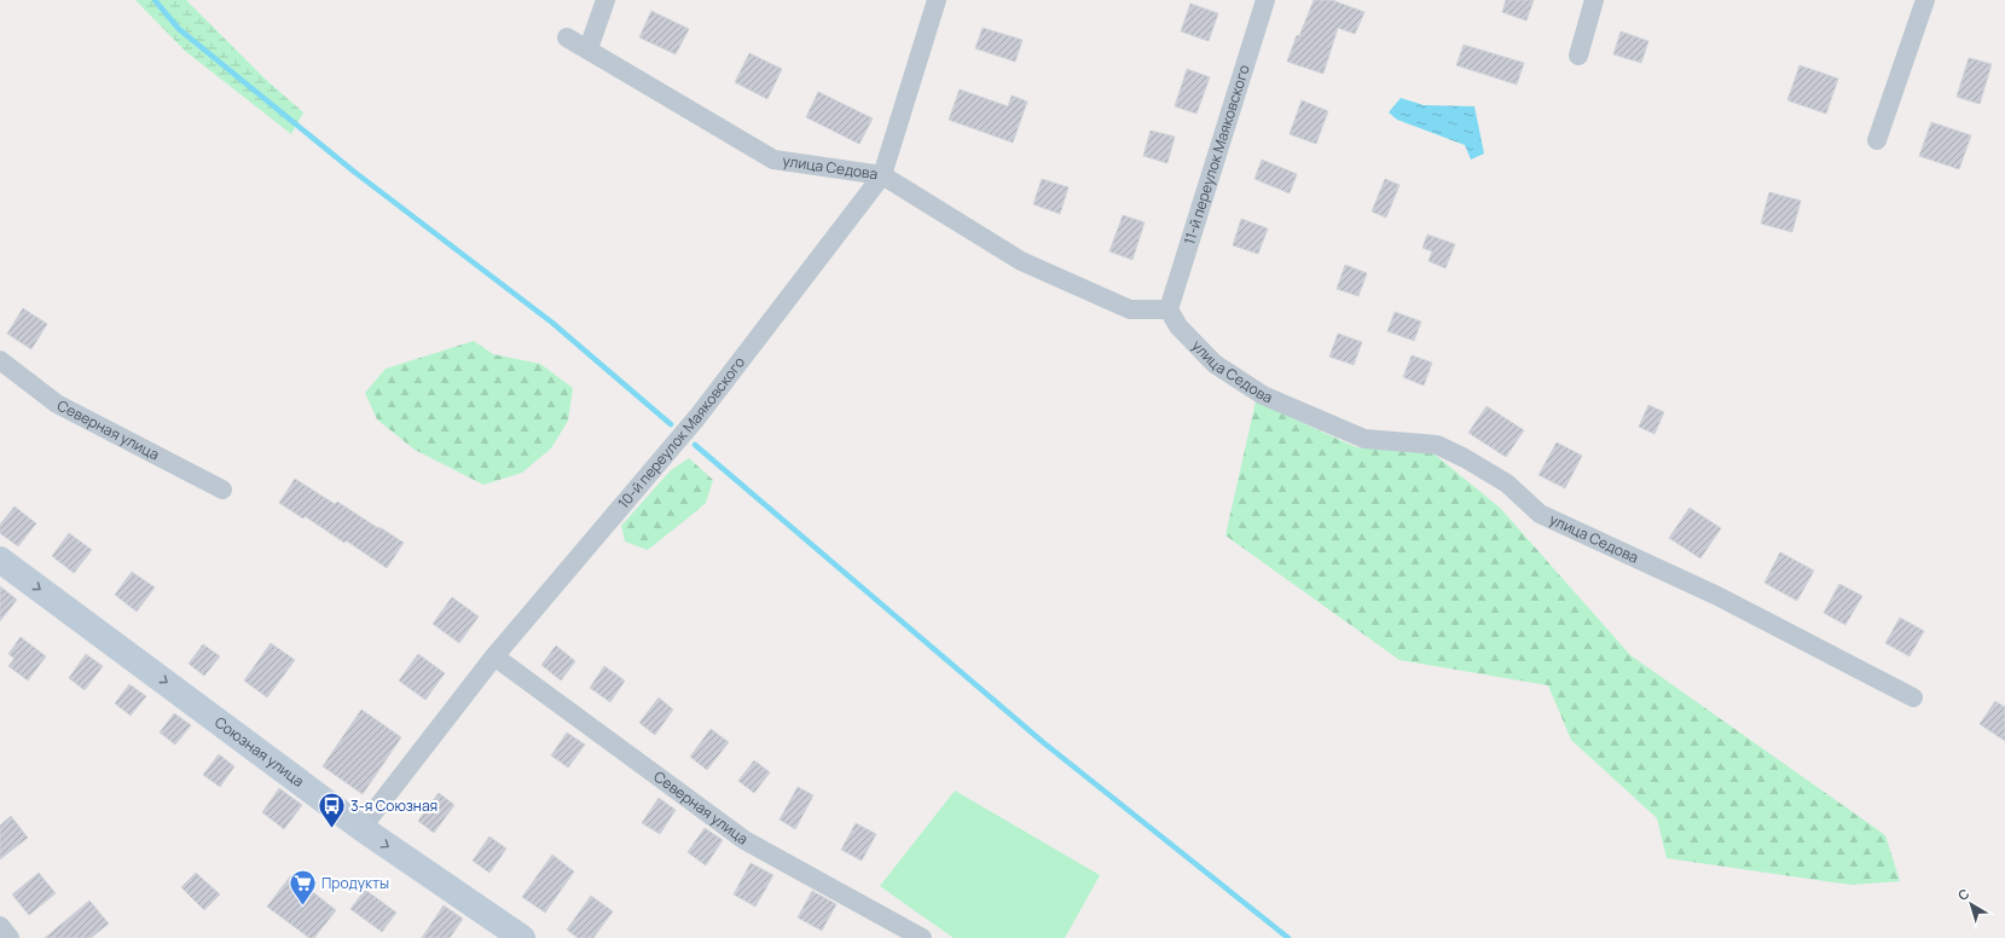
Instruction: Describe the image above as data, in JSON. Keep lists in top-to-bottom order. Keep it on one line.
{"streets":{"street":["11-й переулок Маяковского","улица Седова","Северная улица","10-й переулок Маяковского","Союзная улица"]},"crossings":[["11-й переулок Маяковского","улица Седова"],["улица Седова","10-й переулок Маяковского"],["Северная улица","10-й переулок Маяковского"],["10-й переулок Маяковского","Союзная улица"]],"one_way":["Союзная улица"],"places":{"bus stop":["3-я Союзная"],"supermarket":["Продукты"]},"north":"top left"}
